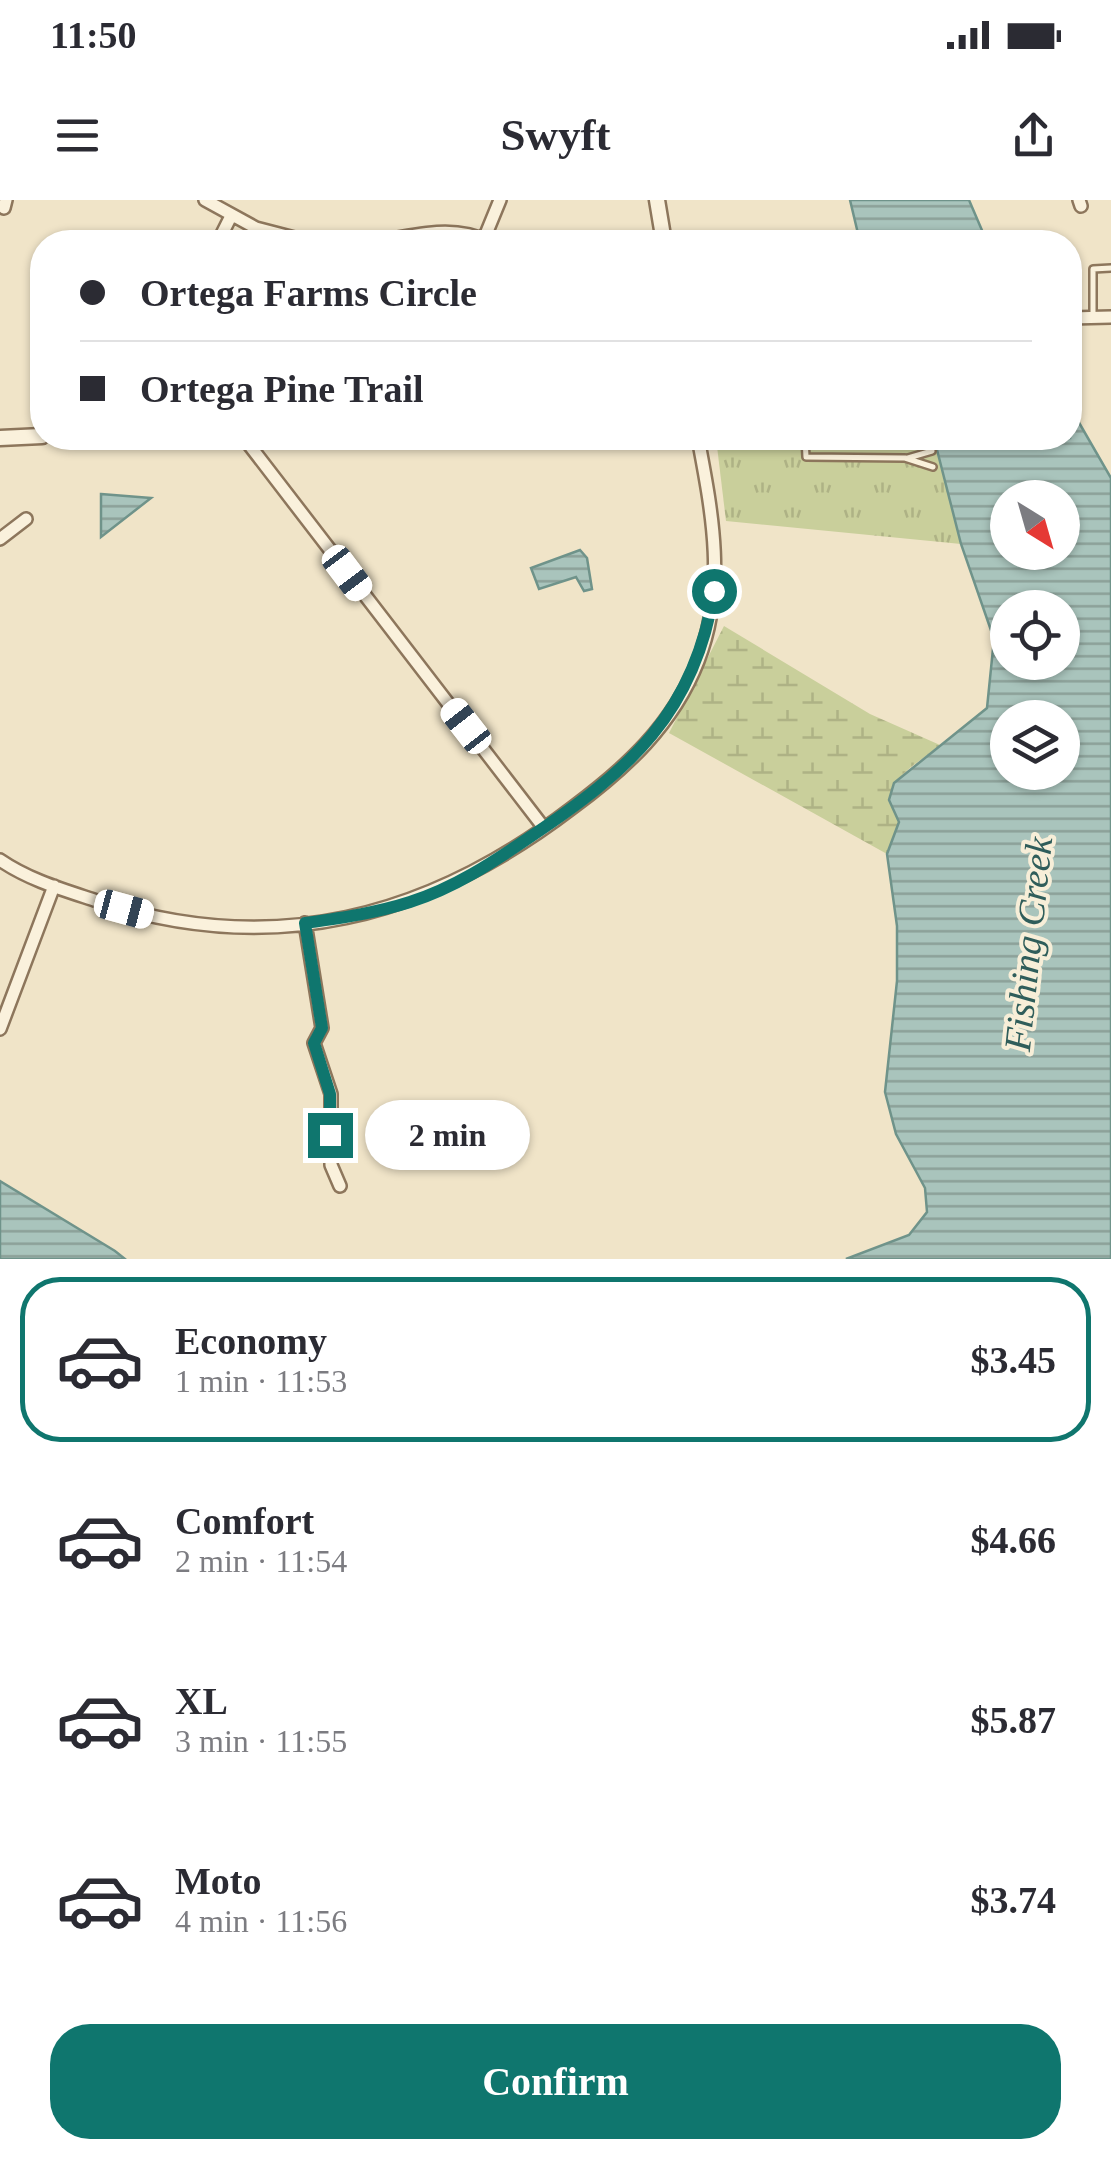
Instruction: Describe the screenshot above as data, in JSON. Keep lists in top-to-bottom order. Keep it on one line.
{"water":["Fishing Creek"],"north":"bottom right","page":{"status":"11:50","header":"Swyft","banner":["Ortega Farms Circle","Ortega Pine Trail"],"bubble":"2 min","list":[{"name":"Economy","note":"1 min · 11:53","value":"$3.45"},{"name":"Comfort","note":"2 min · 11:54","value":"$4.66"},{"name":"XL","note":"3 min · 11:55","value":"$5.87"},{"name":"Moto","note":"4 min · 11:56","value":"$3.74"}],"buttons":"Confirm"}}
